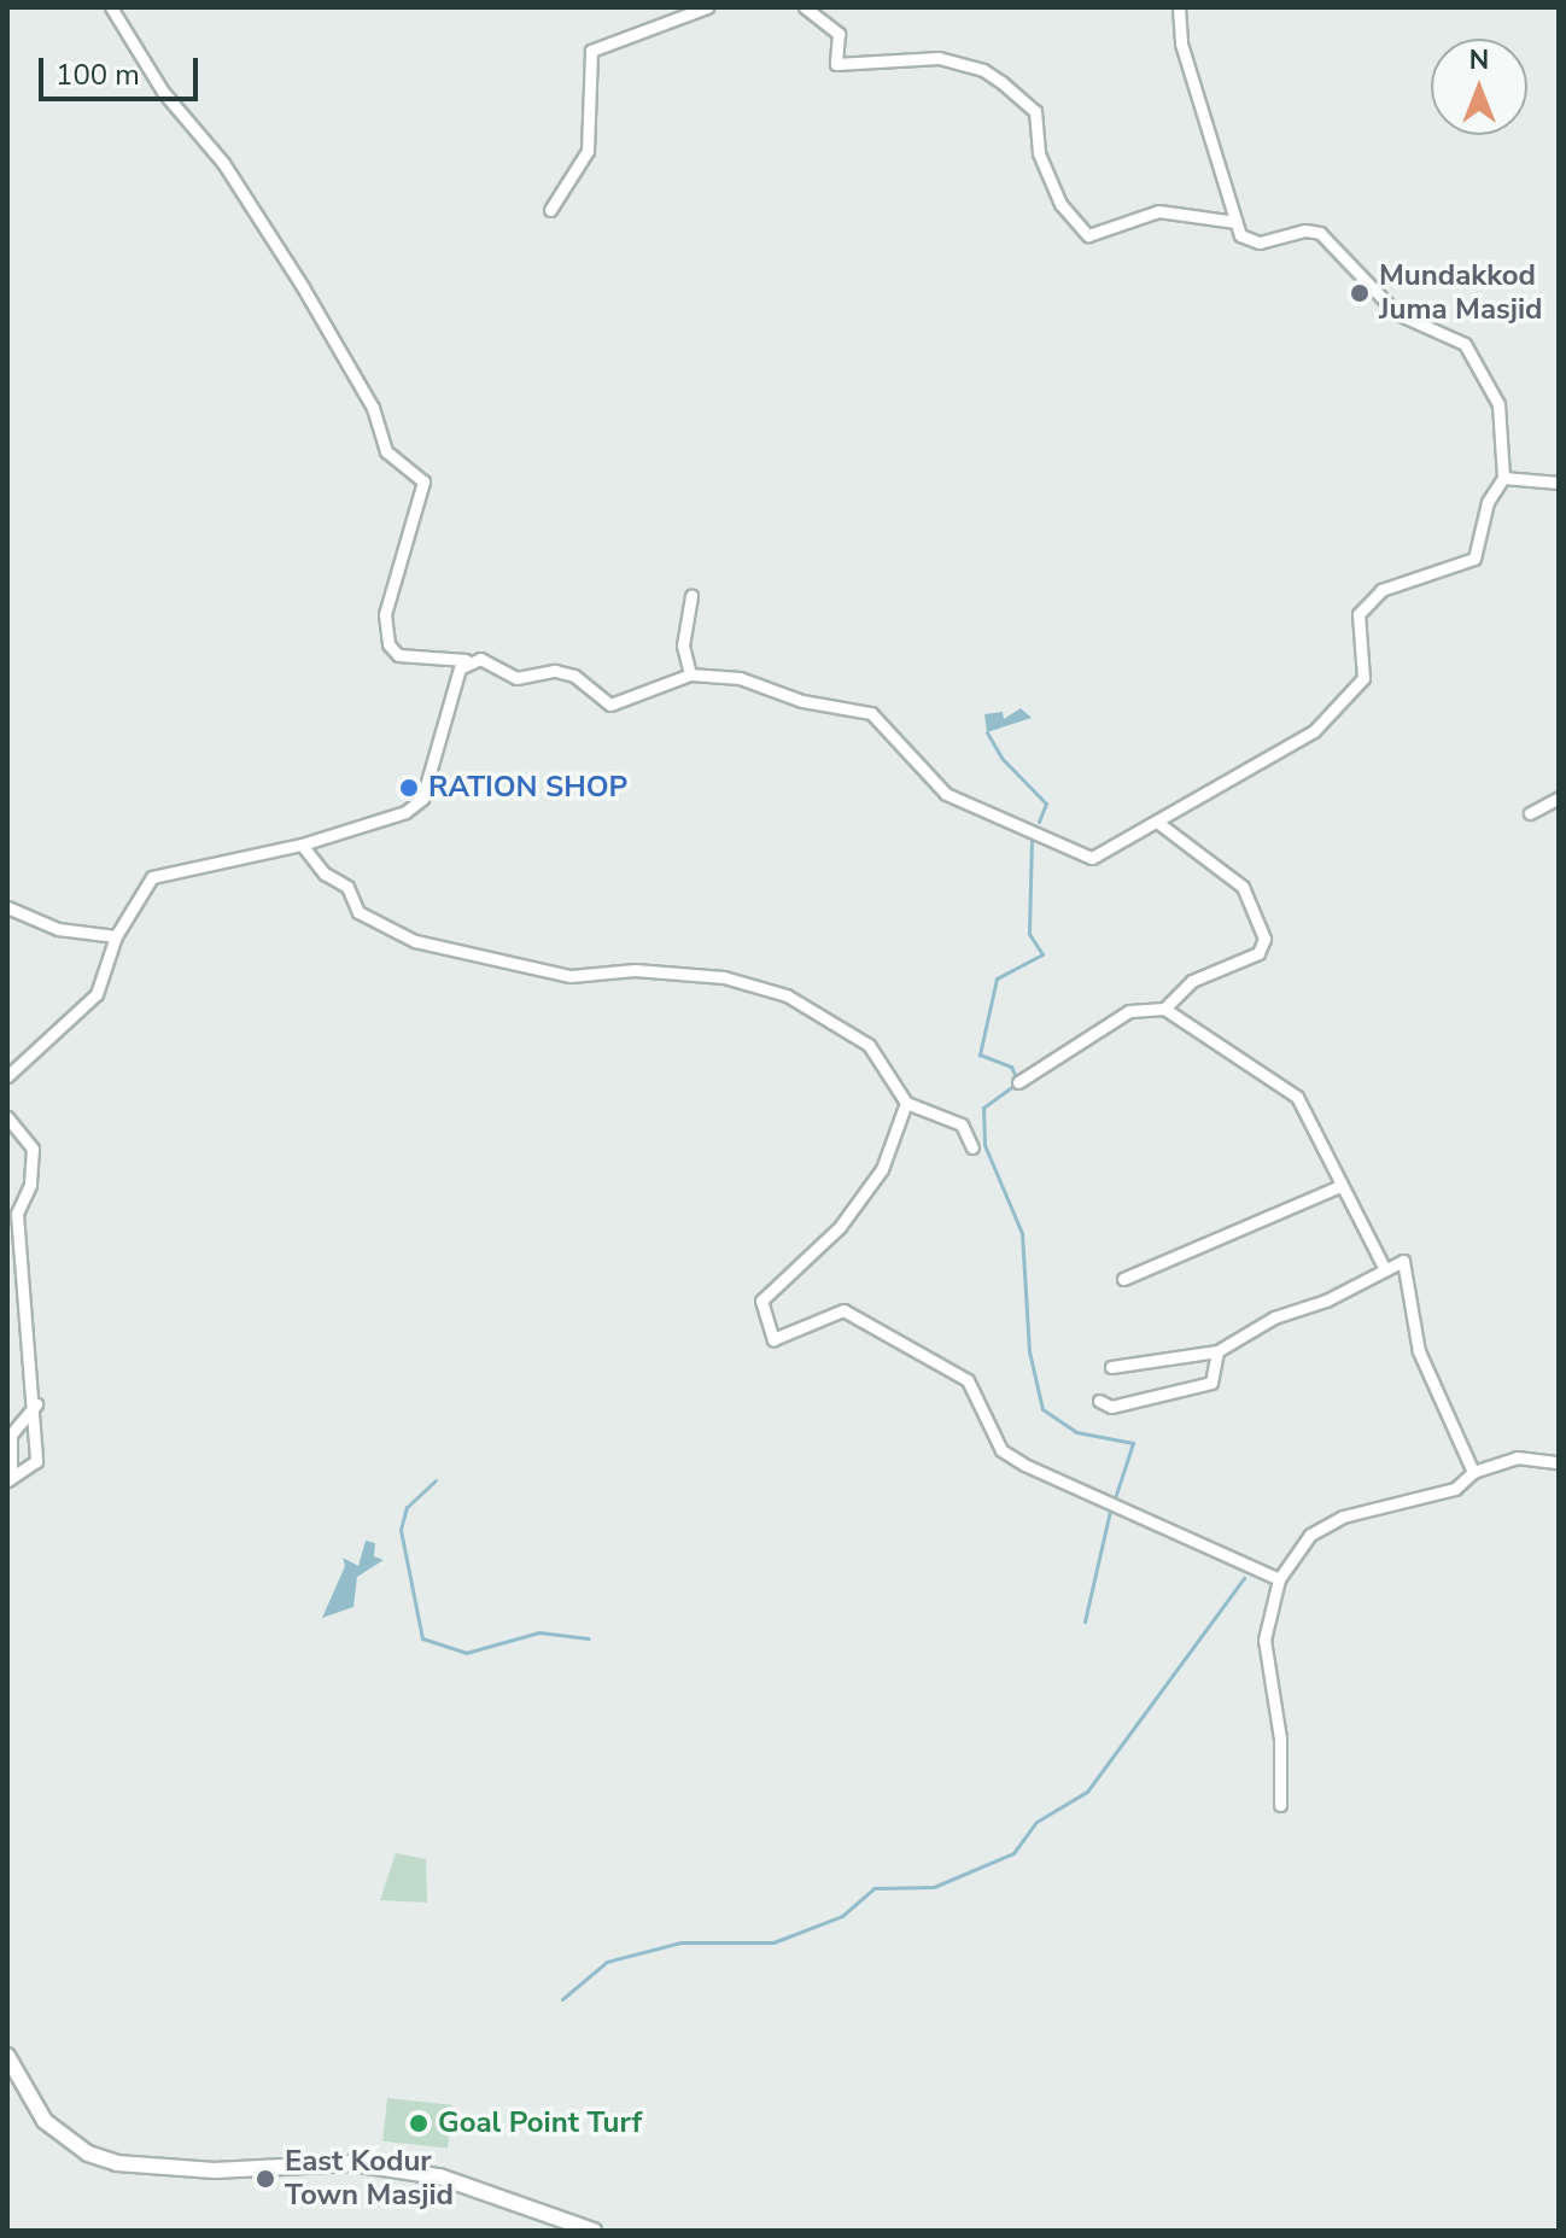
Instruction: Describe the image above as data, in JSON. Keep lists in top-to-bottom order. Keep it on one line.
{"places":["Mundakkod Juma Masjid","RATION SHOP","Goal Point Turf","East Kodur Town Masjid"],"scale_bar":"100 m","north":"top"}
